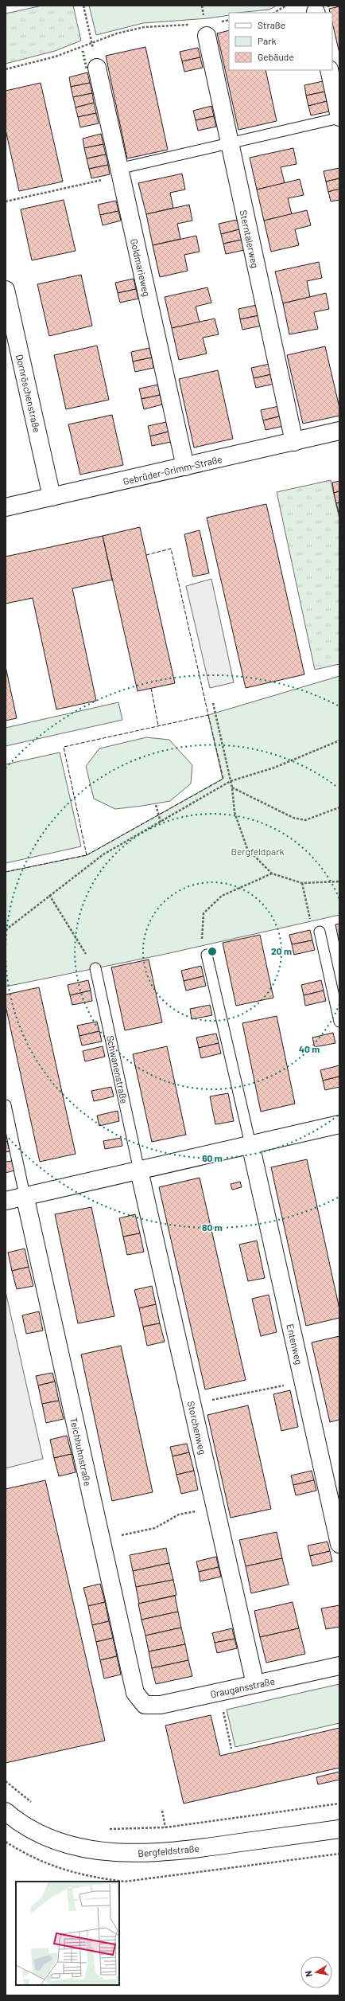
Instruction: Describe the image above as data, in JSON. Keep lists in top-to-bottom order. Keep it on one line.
{"streets":{"street":["Sterntalerweg","Goldmarieweg","Dornröschenstraße","Gebrüder-Grimm-Straße","Entenweg","Storchenweg","Teichhuhnstraße","Graugansstraße","Bergfeldstraße"],"lane":["Schwanenstraße"]},"crossings":[["Sterntalerweg","Gebrüder-Grimm-Straße"],["Goldmarieweg","Gebrüder-Grimm-Straße"],["Dornröschenstraße","Gebrüder-Grimm-Straße"],["Schwanenstraße","Storchenweg"],["Storchenweg","Graugansstraße"],["Teichhuhnstraße","Graugansstraße"]],"parks":["Bergfeldpark"],"legend":["Straße","Park","Gebäude"],"north":"left","rings":["20 m","40 m","60 m","80 m"]}
